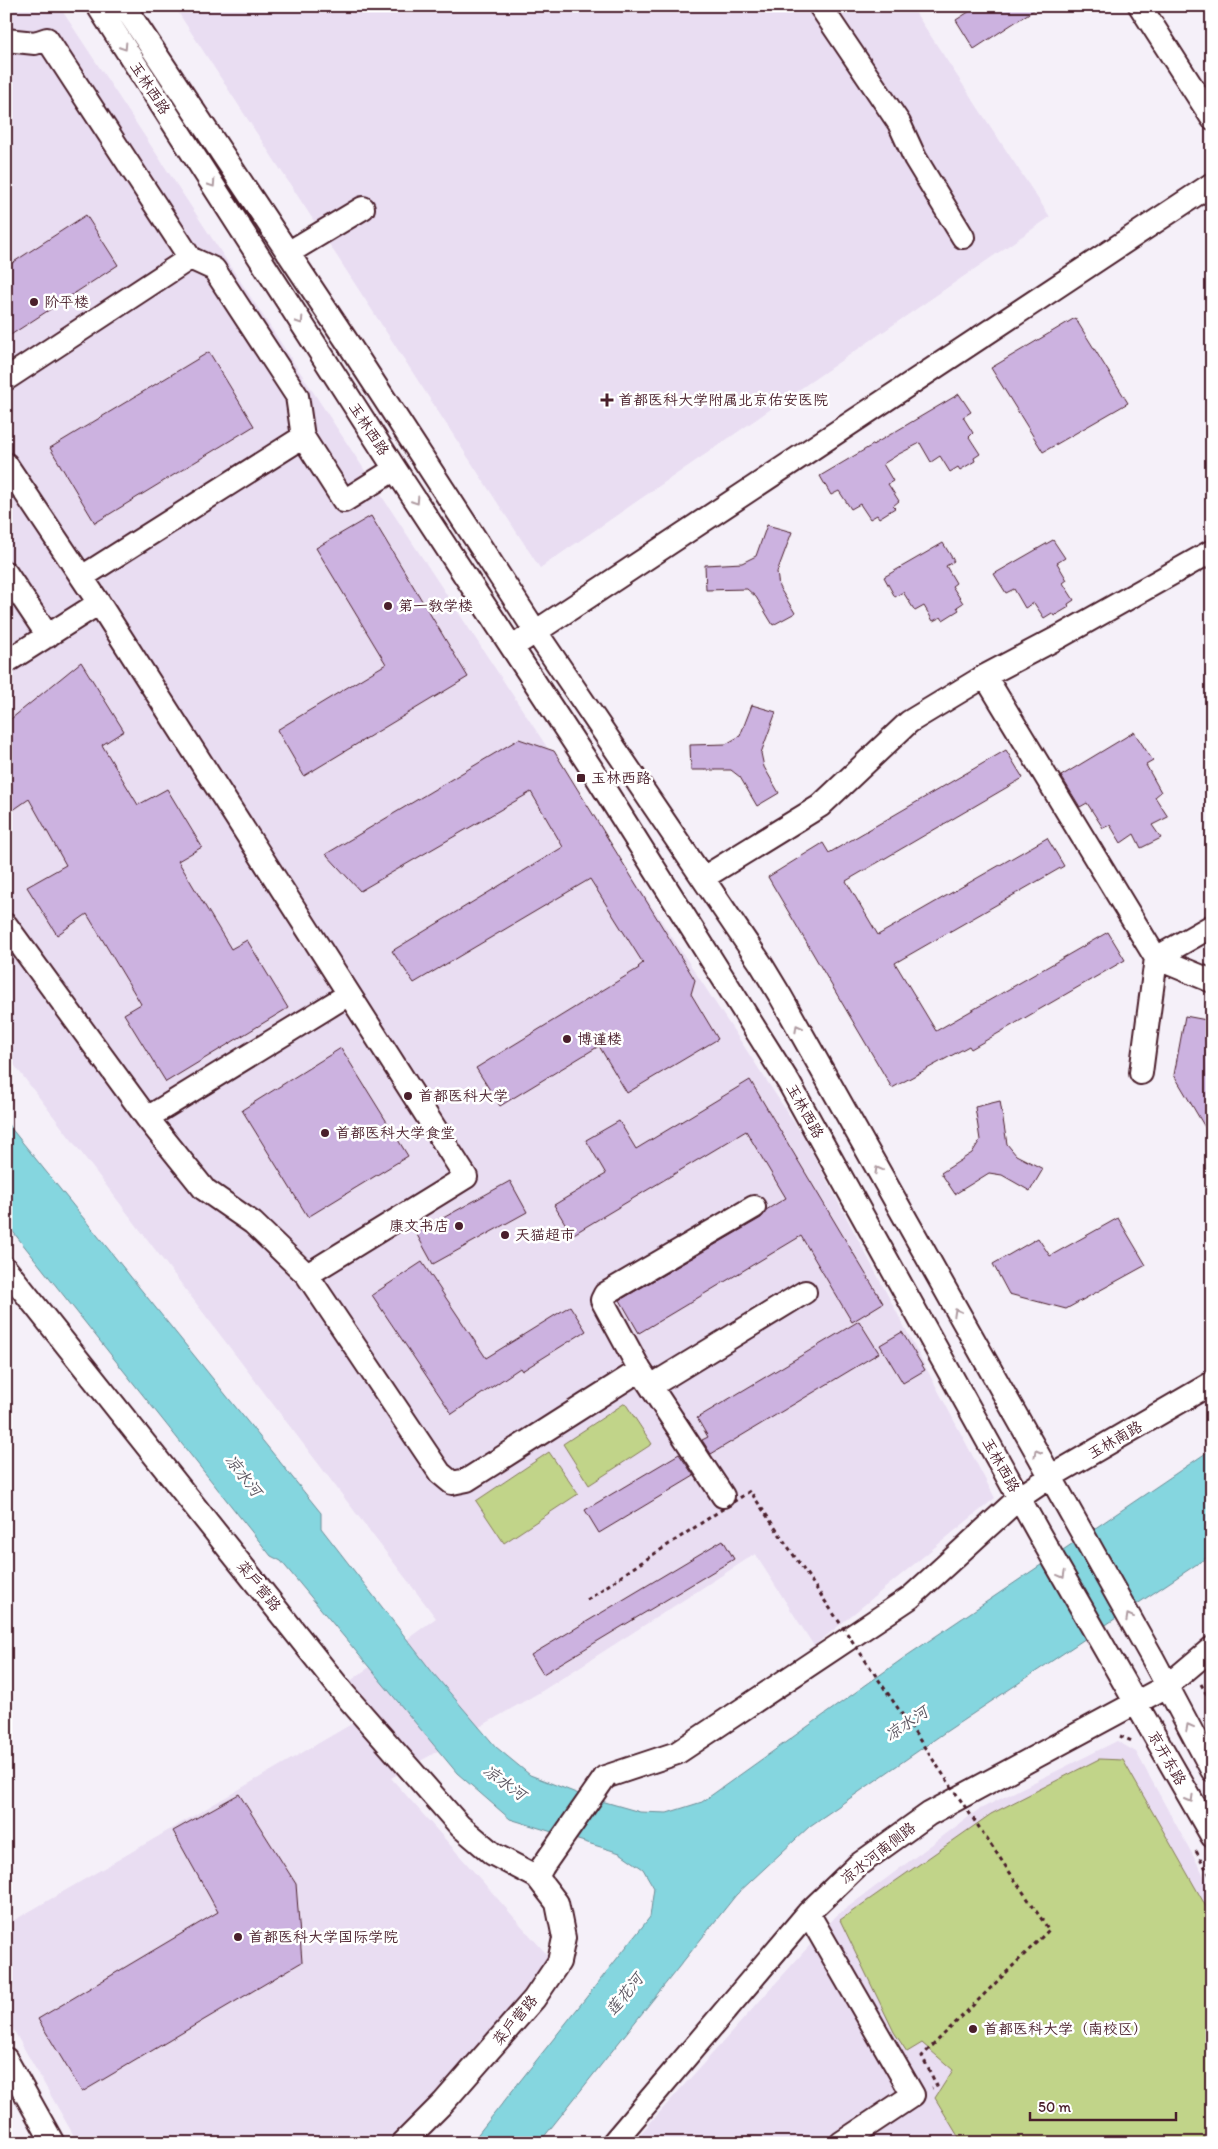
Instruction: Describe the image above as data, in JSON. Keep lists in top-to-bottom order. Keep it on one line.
{"streets":{"street":["玉林西路","玉林南路","菜户营路","京开东路","凉水河南侧路"]},"crossings":[["玉林西路","玉林南路"],["玉林西路","京开东路"],["玉林西路","凉水河南侧路"],["玉林南路","菜户营路"],["京开东路","凉水河南侧路"]],"water":["凉水河","莲花河"],"places":{"other":["阶平楼","第一教学楼","博谨楼","首都医科大学","首都医科大学食堂","康文书店","天猫超市","首都医科大学国际学院","首都医科大学（南校区）"],"health":["首都医科大学附属北京佑安医院"],"transit":["玉林西路"]},"scale_bar":"50 m"}
